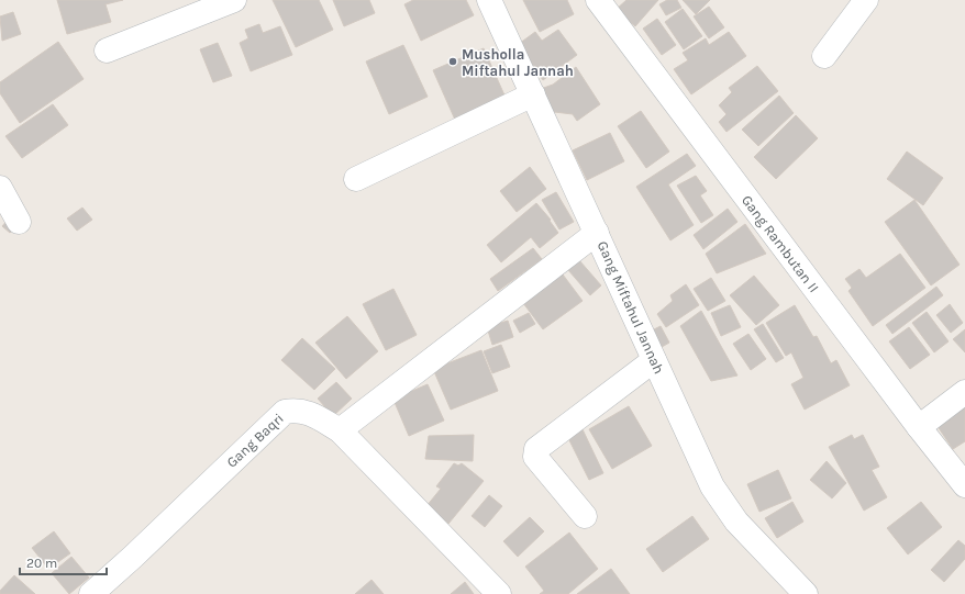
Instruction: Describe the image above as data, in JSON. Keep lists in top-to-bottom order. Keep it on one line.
{"streets":{"street":["Gang Rambutan II","Gang Miftahul Jannah","Gang Baqri"]},"places":["Musholla Miftahul Jannah"],"scale_bar":"20 m"}
